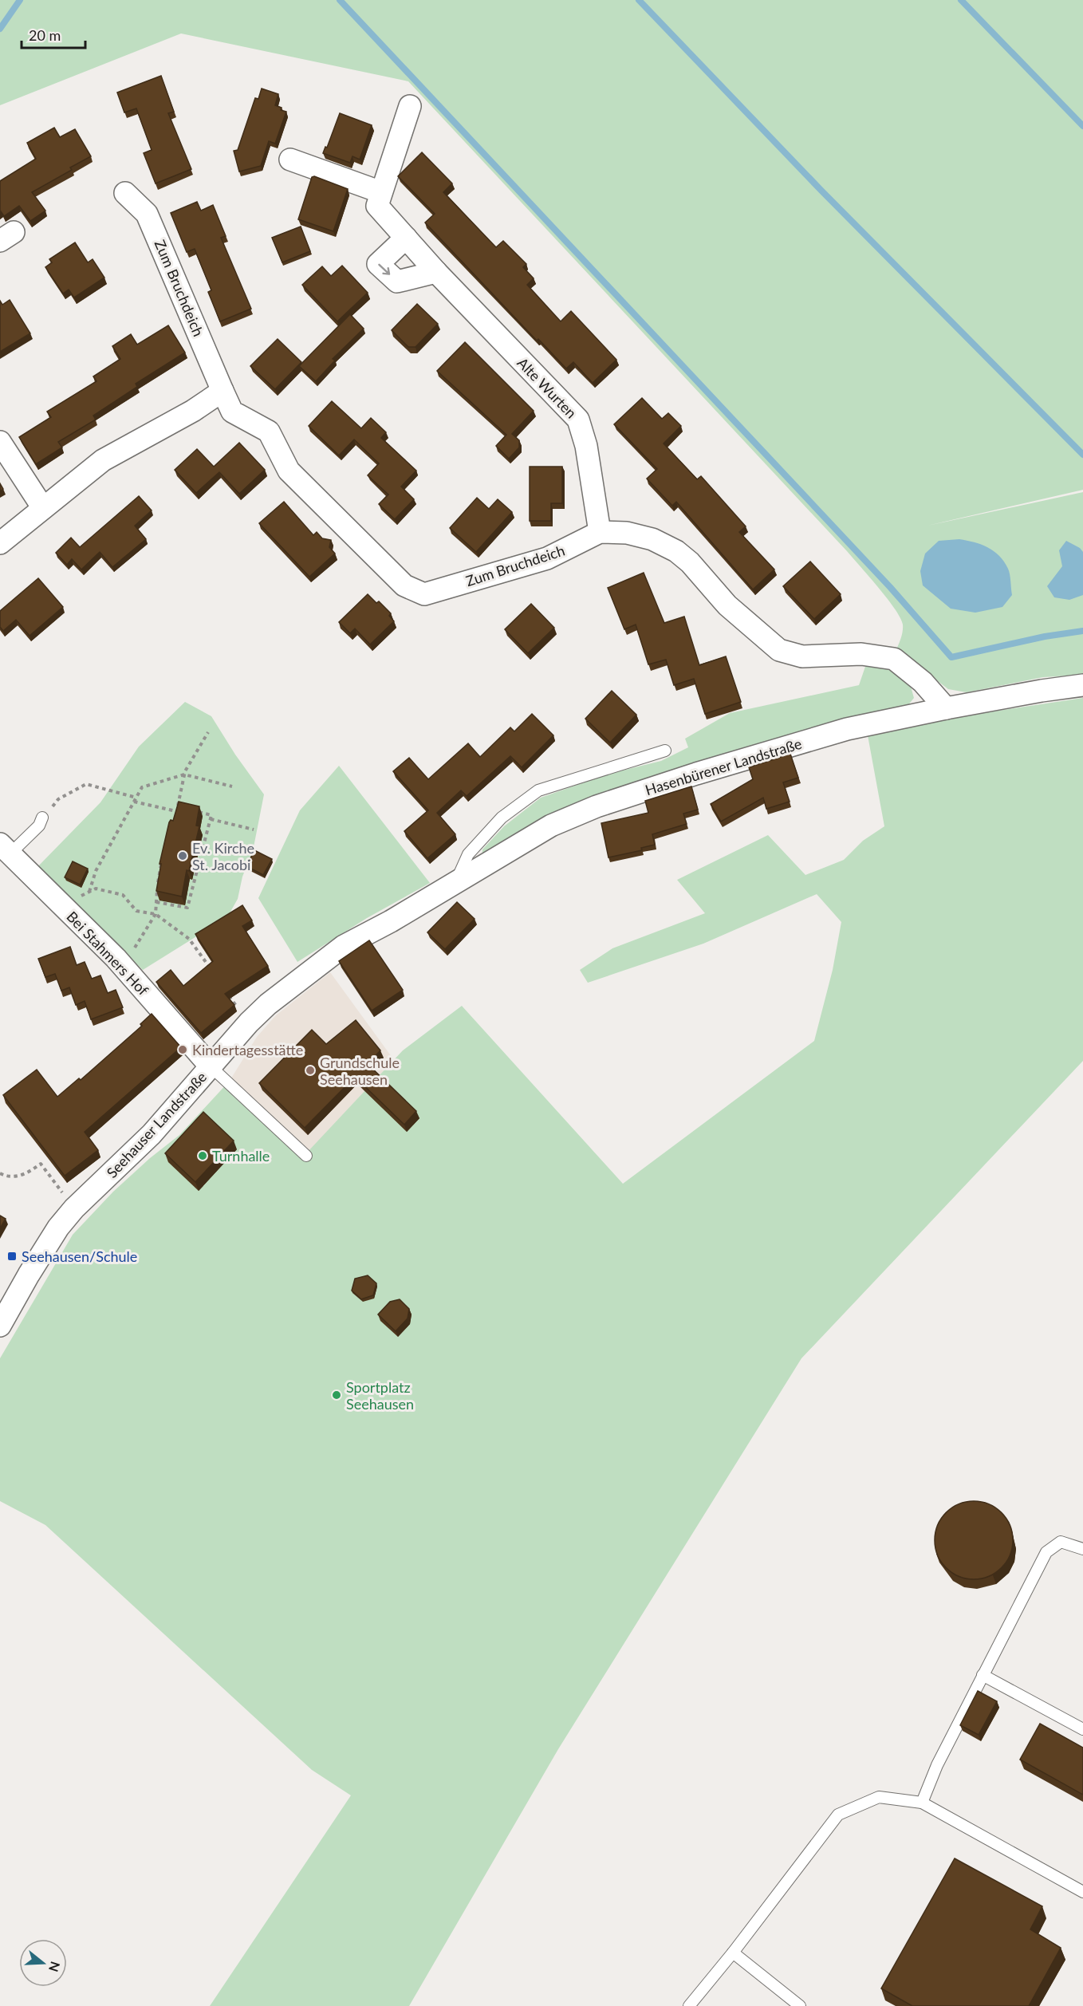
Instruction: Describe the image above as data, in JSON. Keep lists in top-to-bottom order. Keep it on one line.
{"streets":{"street":["Zum Bruchdeich","Alte Wurten","Hasenbürener Landstraße","Bei Stahmers Hof","Seehauser Landstraße"]},"crossings":[["Zum Bruchdeich","Alte Wurten"],["Zum Bruchdeich","Hasenbürener Landstraße"],["Hasenbürener Landstraße","Seehauser Landstraße"],["Bei Stahmers Hof","Seehauser Landstraße"]],"places":{"other":["Ev. Kirche St. Jacobi","Kindertagesstätte","Grundschule Seehausen","Turnhalle","Sportplatz Seehausen"],"transit":["Seehausen/Schule"]},"scale_bar":"20 m","north":"right"}
